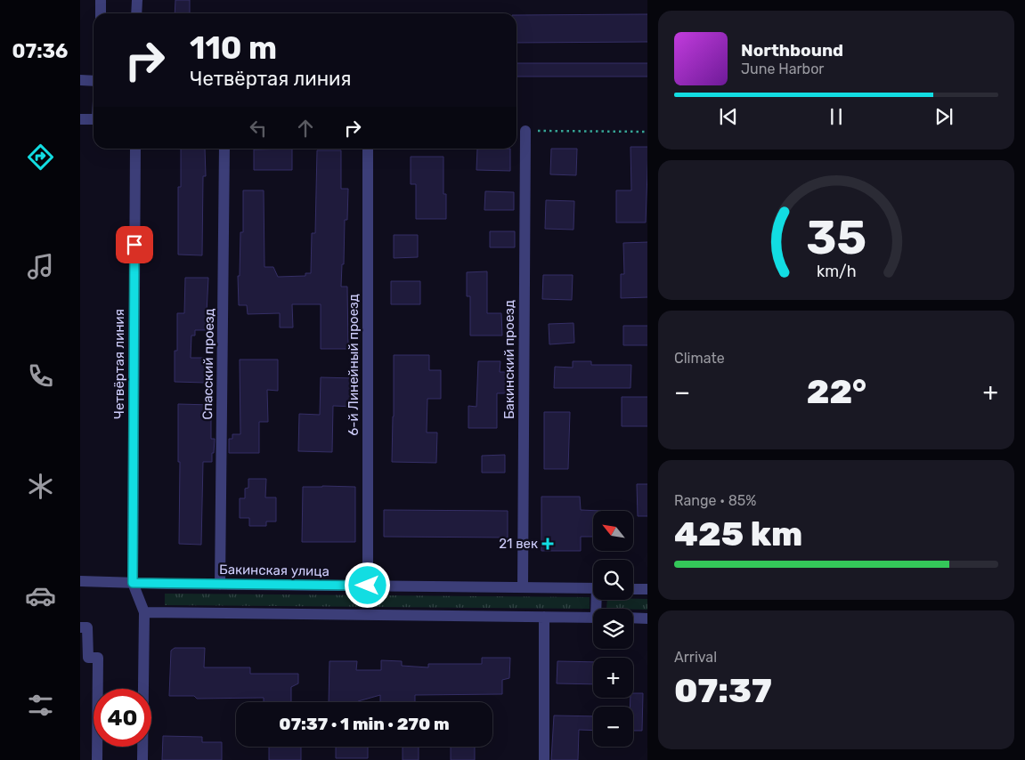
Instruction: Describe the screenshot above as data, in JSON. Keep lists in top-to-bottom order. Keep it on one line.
{"streets":{"street":["Бакинский проезд","Четвёртая линия","Спасский проезд","6-й Линейный проезд","Бакинская улица"]},"crossings":[["Бакинский проезд","Бакинская улица"],["Четвёртая линия","Бакинская улица"],["Спасский проезд","Бакинская улица"],["6-й Линейный проезд","Бакинская улица"]],"places":{"health":["21 век"]},"north":"top left","page":{"tabs":"07:36","turn":["110 m","Четвёртая линия"],"song":["Northbound","June Harbor"],"tile":["Climate",["Range · 85%","425 km"],["Arrival","07:37"]],"heat":["−","22°","+"],"map_buttons":["+","−"],"limit":"40","trip":"07:37 · 1 min · 270 m","gauge":["35","km/h"]}}
